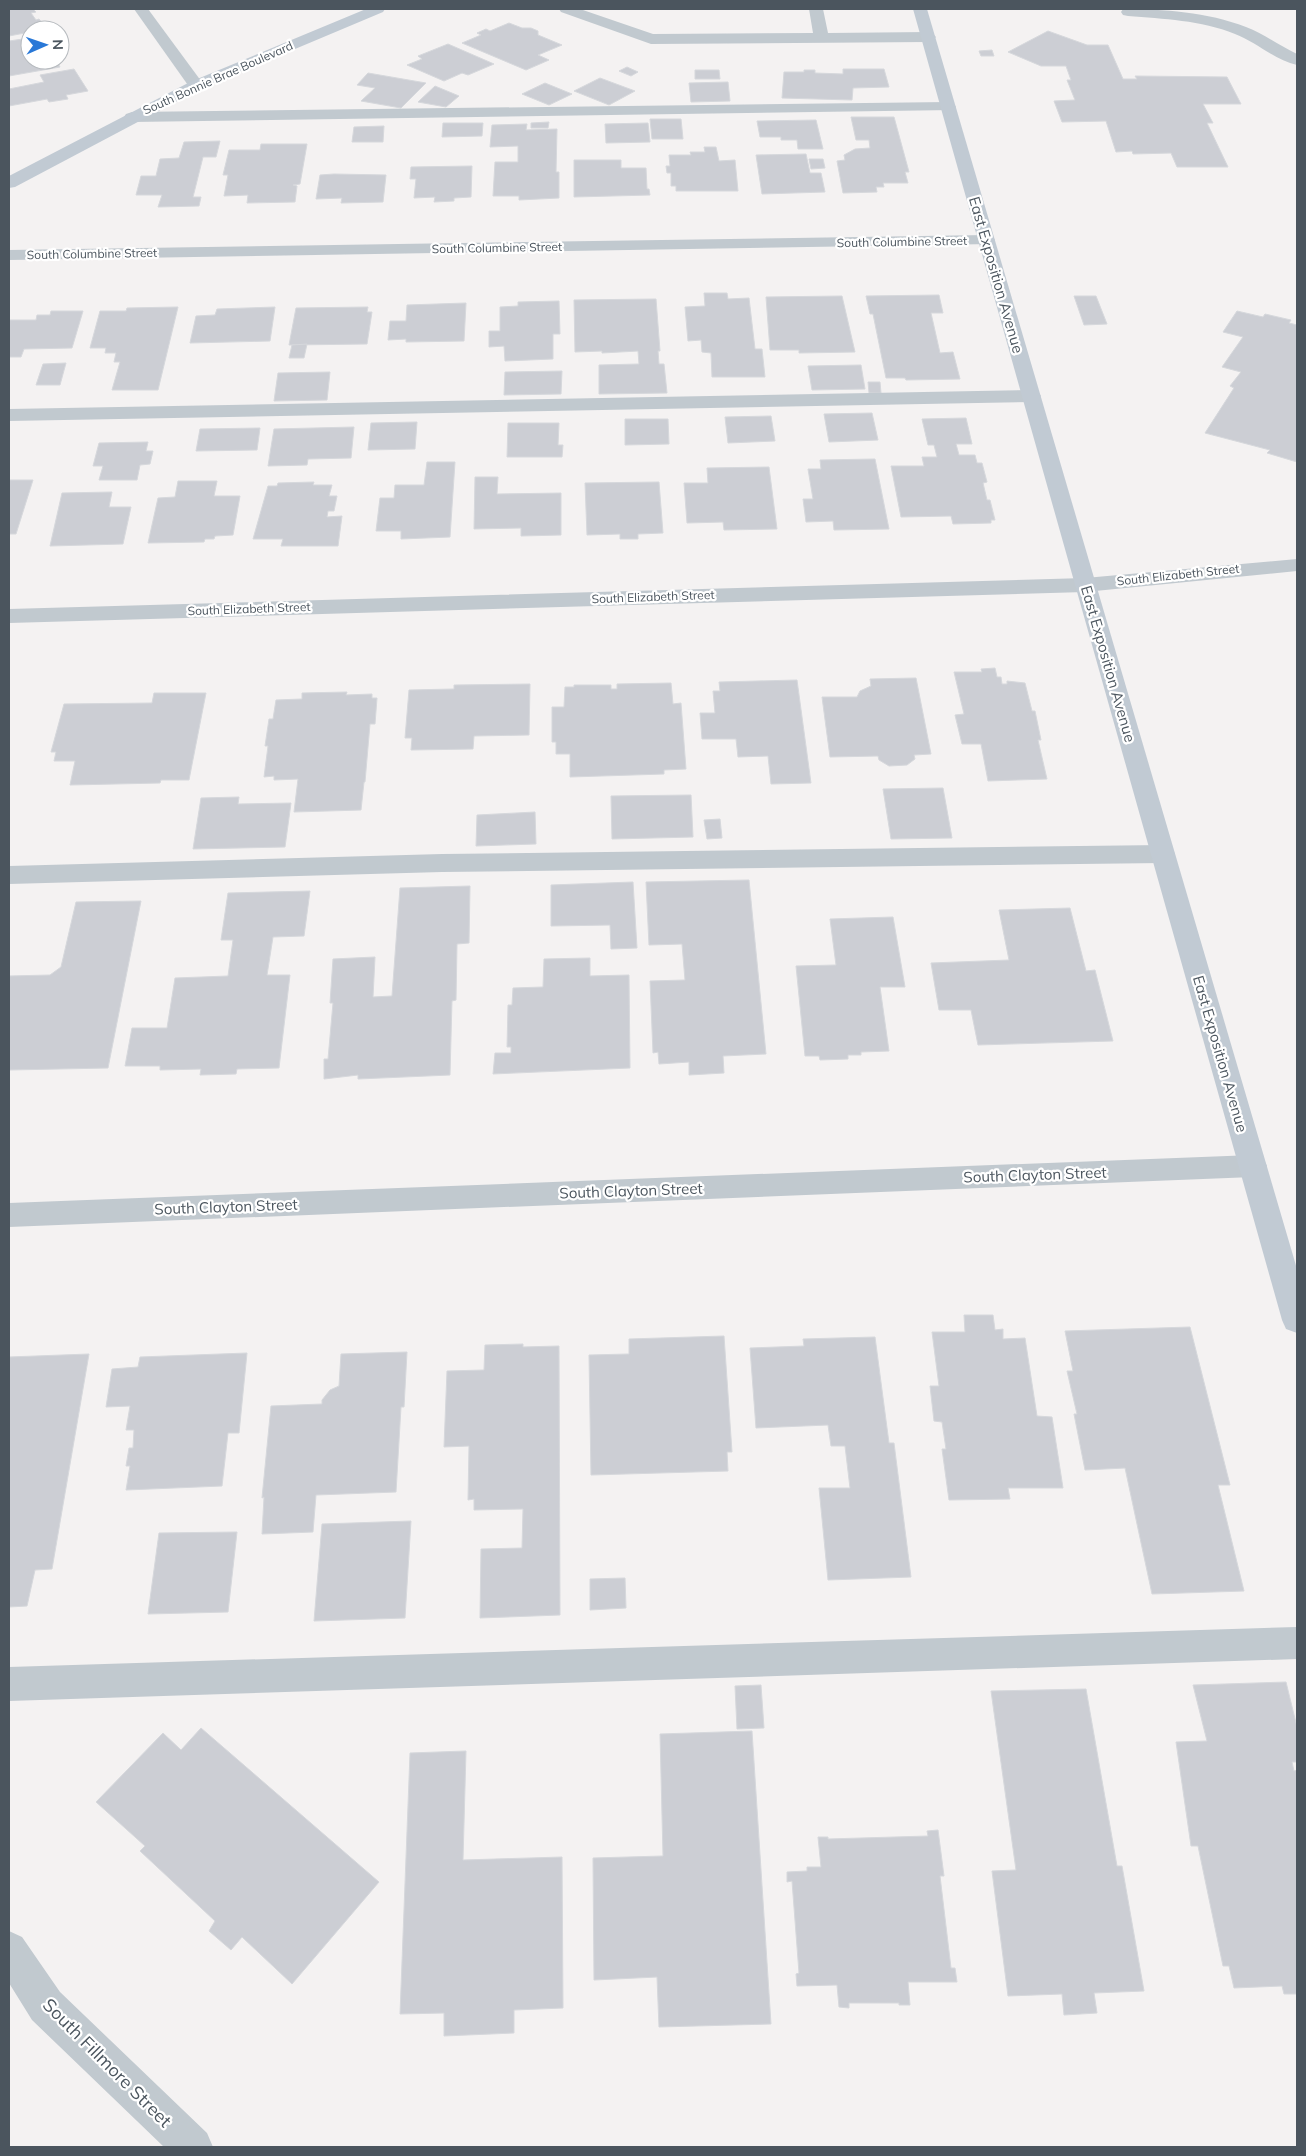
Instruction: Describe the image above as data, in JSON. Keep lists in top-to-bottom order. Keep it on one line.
{"streets":{"street":["South Bonnie Brae Boulevard","South Columbine Street","East Exposition Avenue","South Elizabeth Street","South Clayton Street","South Fillmore Street"]},"crossings":[["South Columbine Street","East Exposition Avenue"],["East Exposition Avenue","South Elizabeth Street"],["East Exposition Avenue","South Clayton Street"]],"north":"right"}
